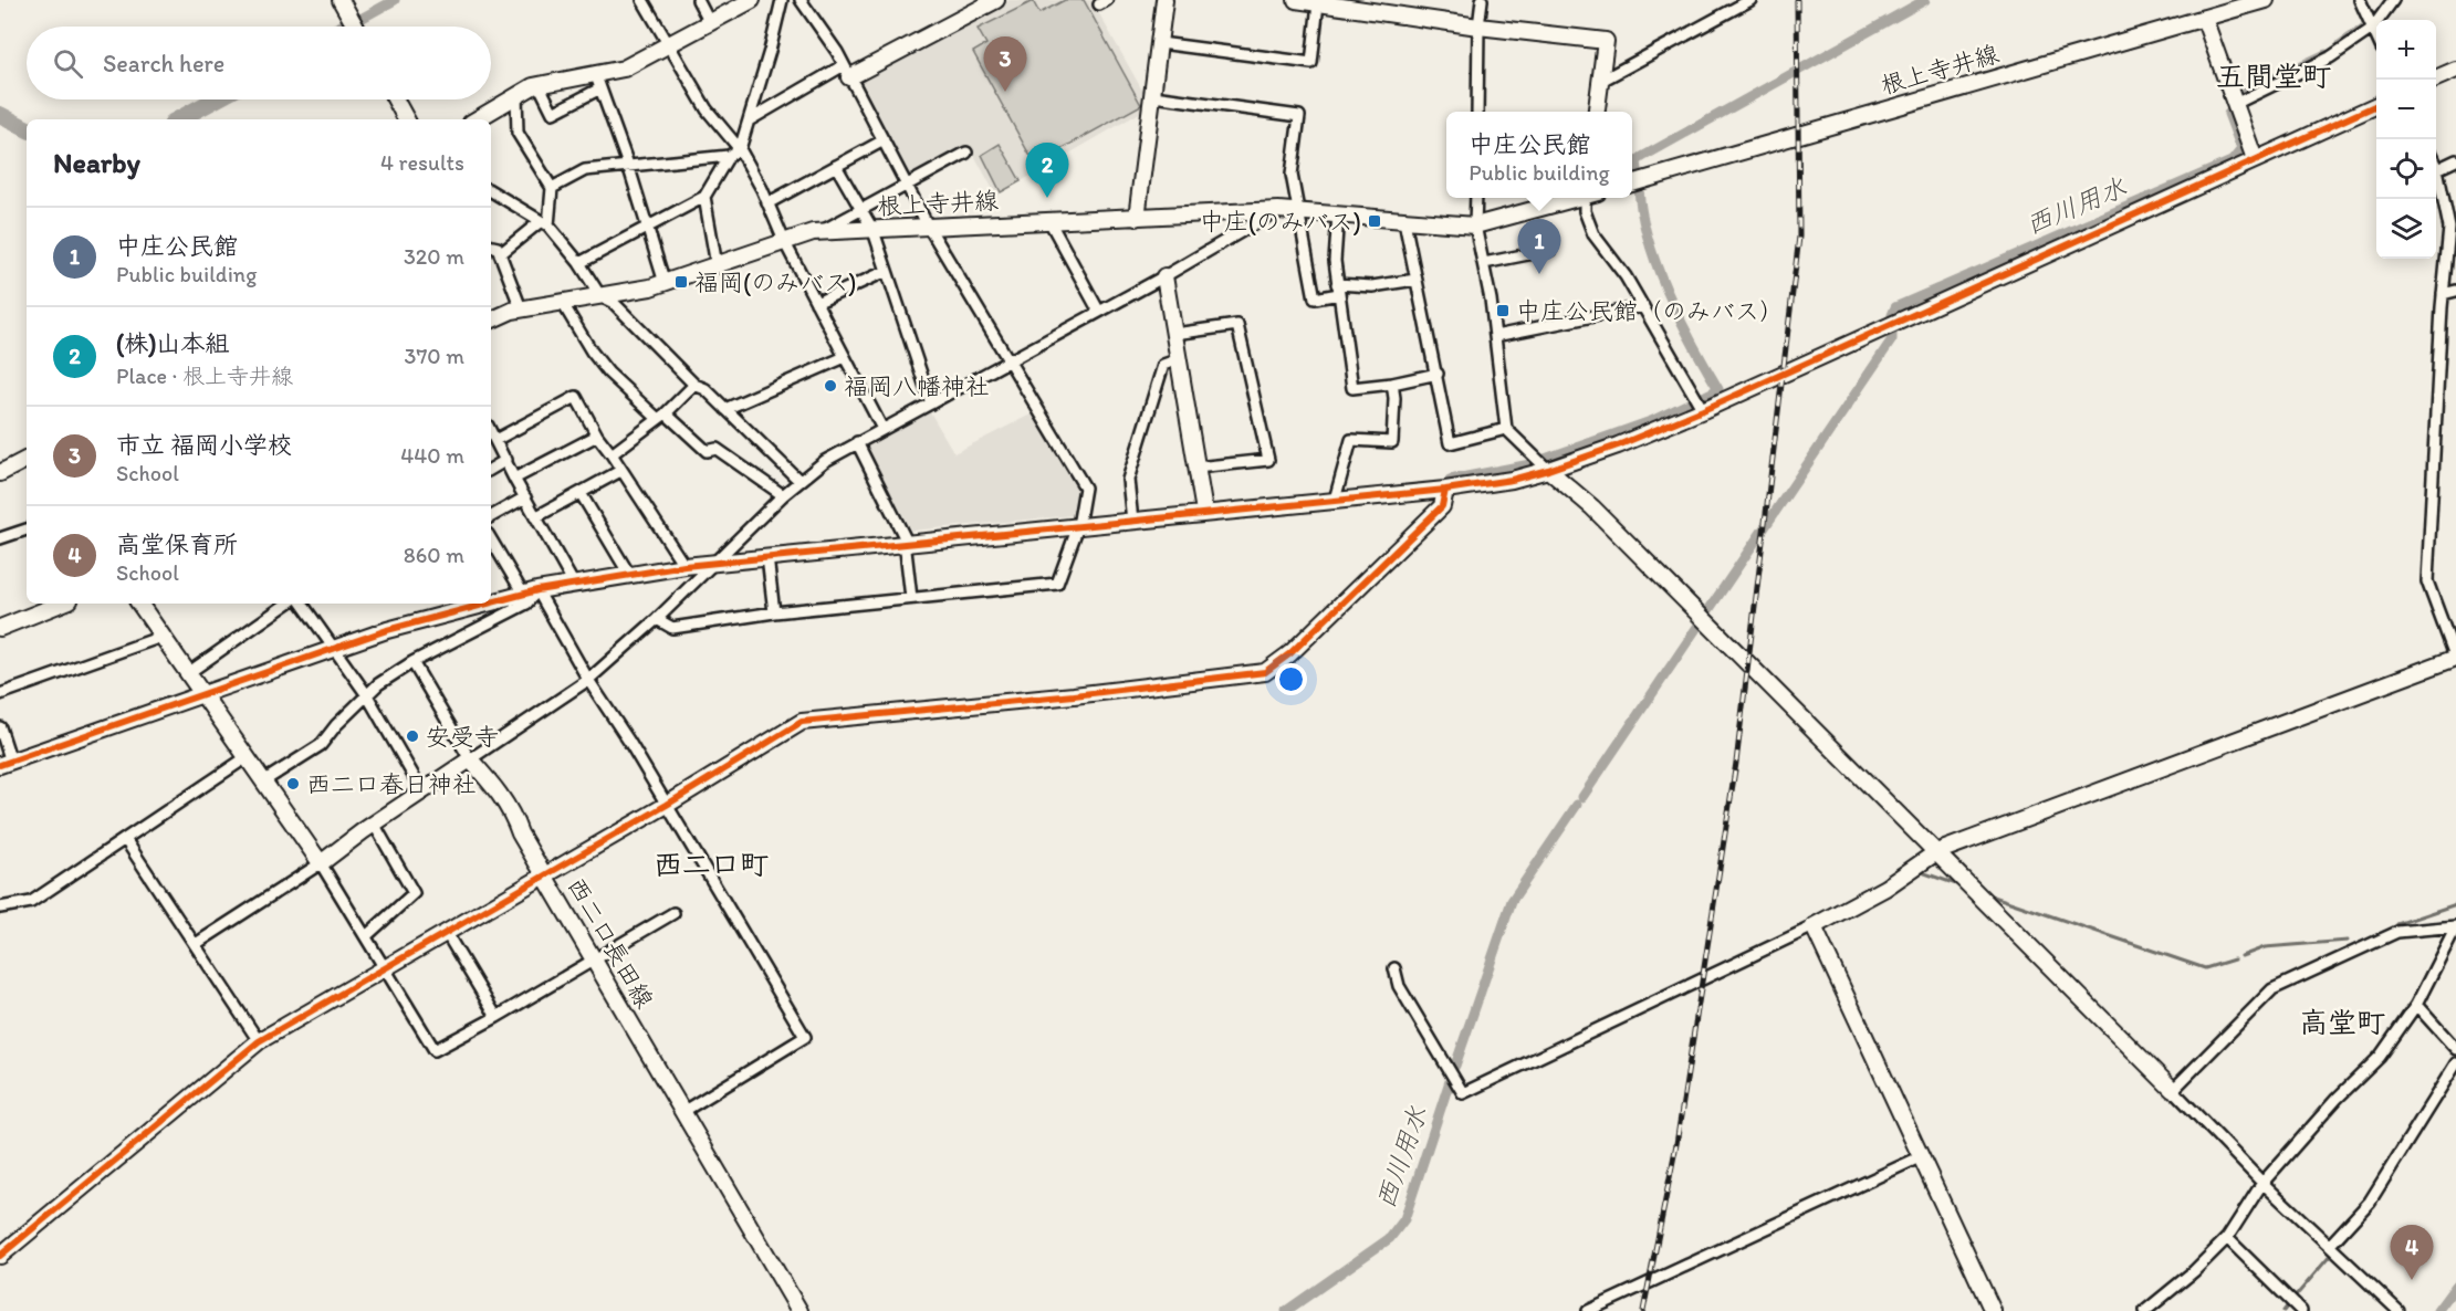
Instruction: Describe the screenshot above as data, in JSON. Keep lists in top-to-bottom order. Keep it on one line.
{"streets":{"street":["根上寺井線","西二口長田線"]},"districts":["五間堂町","西二口町","高堂町"],"water":["西川用水"],"places":{"transit":["中庄(のみバス)","福岡(のみバス)","中庄公民館（のみバス）"],"other":["福岡八幡神社","安受寺","西二口春日神社"]},"page":{"map_buttons":["+","−"],"search":"Search here","pins":["3","2","1","4"],"popup":["中庄公民館","Public building"],"heading":["Nearby","4 results"],"list":[{"mark":"1","name":"中庄公民館","note":"Public building","value":"320 m"},{"mark":"2","name":"(株)山本組","note":"Place · 根上寺井線","value":"370 m"},{"mark":"3","name":"市立 福岡小学校","note":"School","value":"440 m"},{"mark":"4","name":"高堂保育所","note":"School","value":"860 m"}]}}
